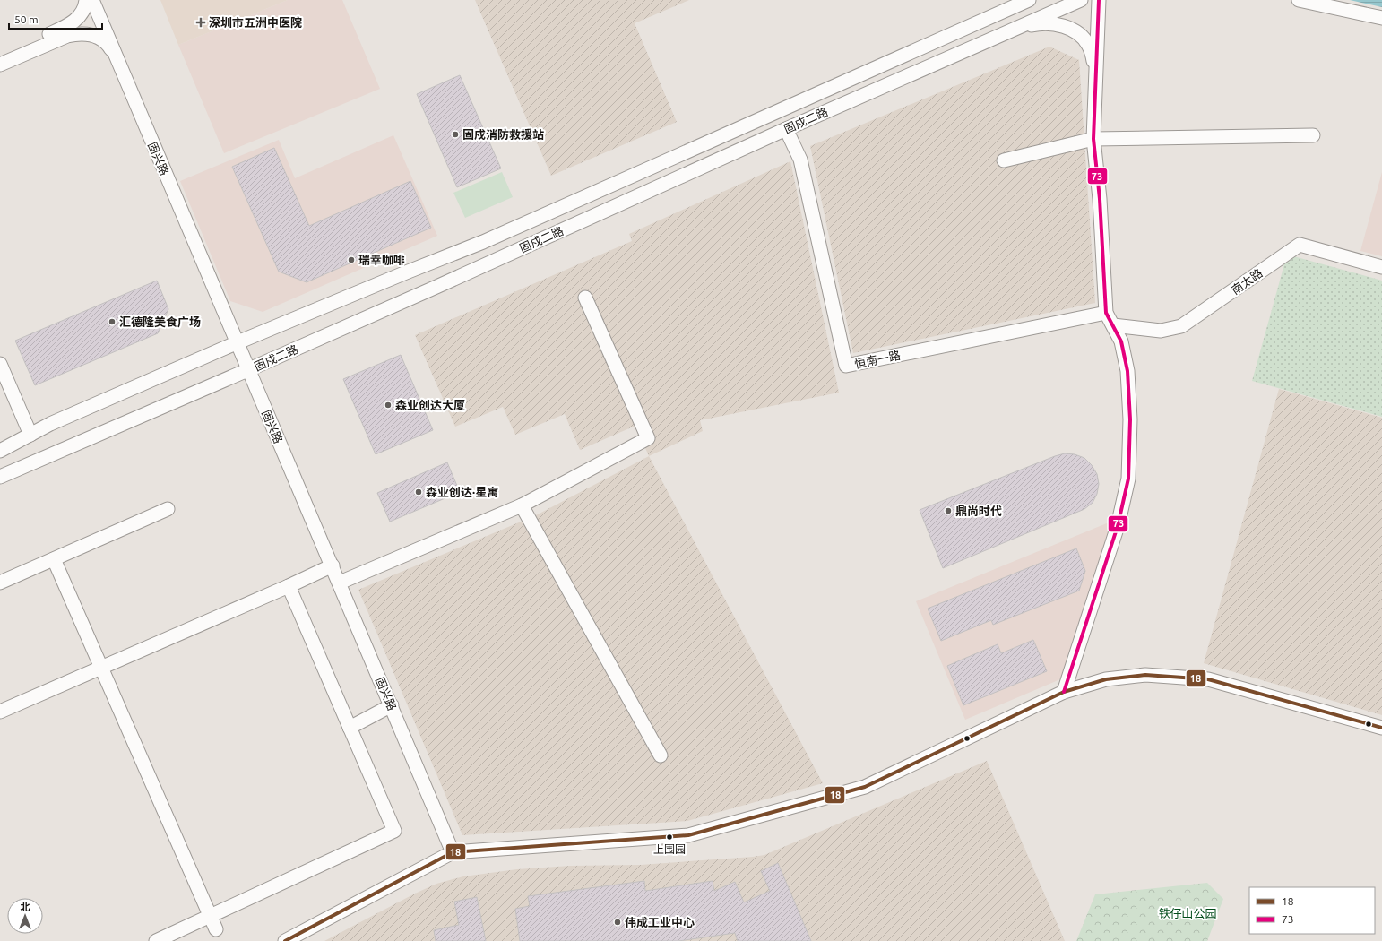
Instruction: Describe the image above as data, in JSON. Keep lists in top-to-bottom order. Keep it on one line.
{"streets":{"street":["固戍二路","固兴路","南太路","恒南一路"]},"crossings":[["固戍二路","固兴路"],["固戍二路","恒南一路"]],"parks":["铁仔山公园"],"places":{"health":["深圳市五洲中医院"],"other":["固戍消防救援站","瑞幸咖啡","汇德隆美食广场","森业创达大厦","森业创达·星寓","鼎尚时代","上围园","伟成工业中心"]},"lines":["transit line 73","transit line 18"],"legend":["18","73"],"scale_bar":"50 m","north":"top"}
